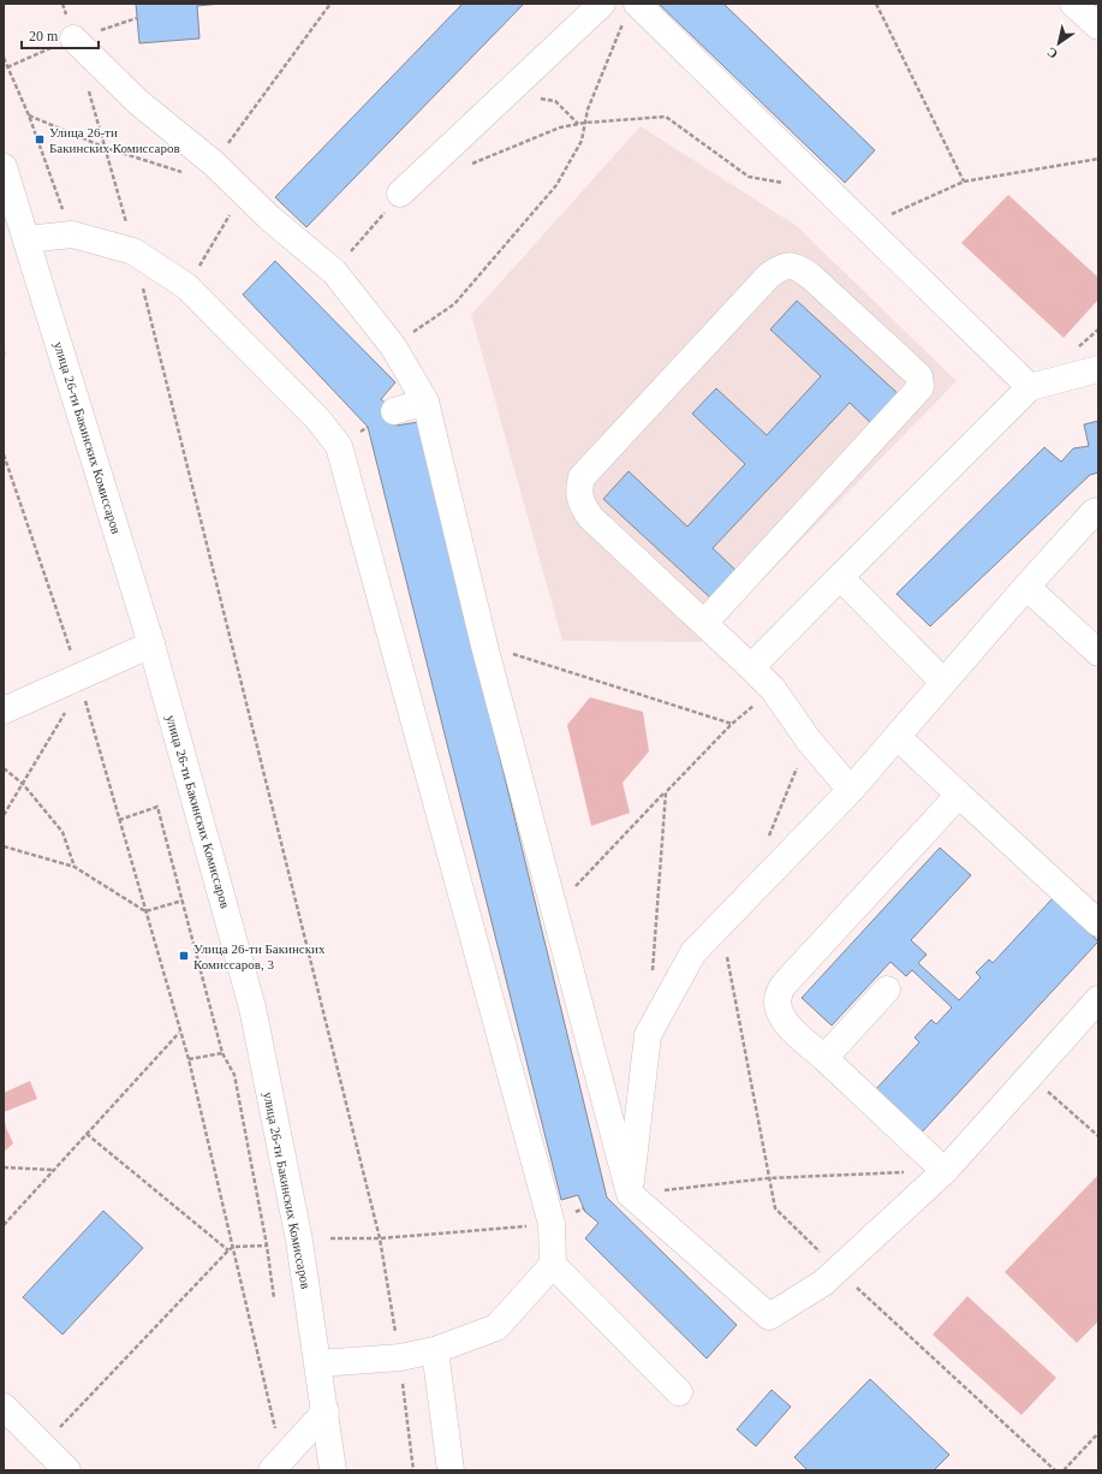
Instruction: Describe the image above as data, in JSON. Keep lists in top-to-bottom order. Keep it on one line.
{"streets":{"main road":["улица 26-ти Бакинских Комиссаров"]},"places":{"transit":["Улица 26-ти Бакинских Комиссаров","Улица 26-ти Бакинских Комиссаров, 3"]},"scale_bar":"20 m","north":"bottom left"}
